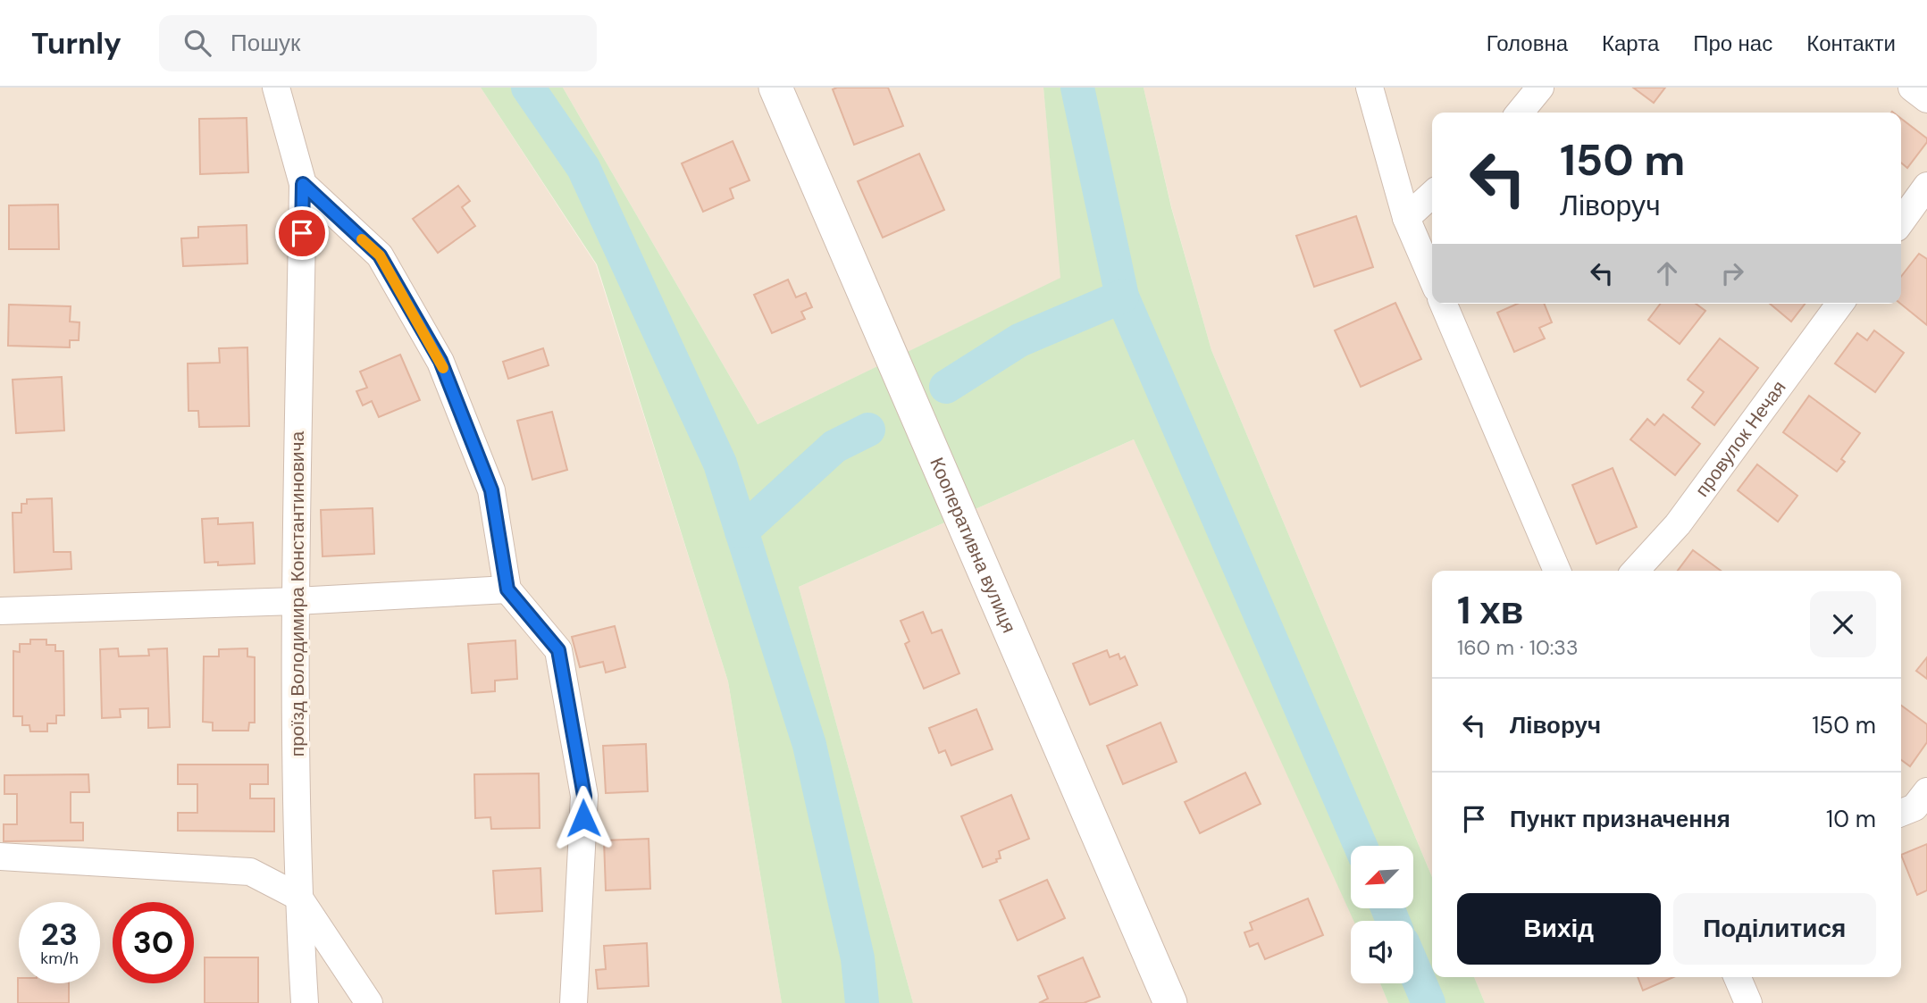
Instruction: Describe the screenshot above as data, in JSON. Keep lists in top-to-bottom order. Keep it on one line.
{"streets":{"street":["провулок Нечая","Кооперативна вулиця","проїзд Володимира Константиновича"]},"north":"bottom left","page":{"header":"Turnly","search":"Пошук","nav":["Головна","Карта","Про нас","Контакти"],"turn":["150 m","Ліворуч"],"heading":["1 хв","160 m · 10:33"],"list":[{"name":"Ліворуч","value":"150 m"},{"name":"Пункт призначення","value":"10 m"}],"buttons":["Вихід","Поділитися"],"speed":"23 km/h","limit":"30"}}
